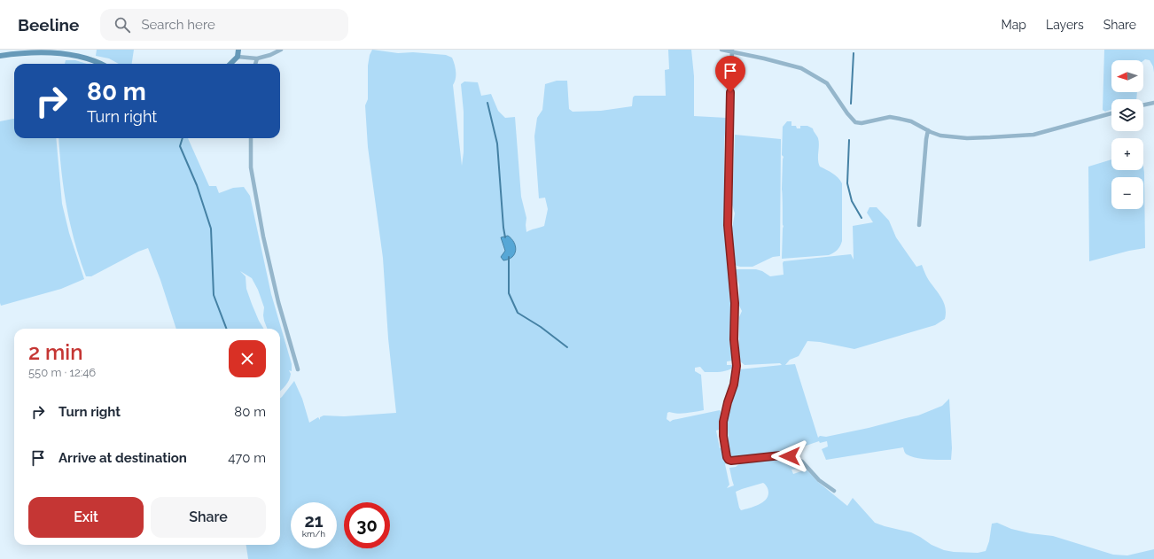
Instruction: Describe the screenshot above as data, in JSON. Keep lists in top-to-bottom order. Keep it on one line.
{"north":"left","page":{"header":"Beeline","search":"Search here","nav":["Map","Layers","Share"],"map_buttons":["+","−"],"turn":["80 m","Turn right"],"heading":["2 min","550 m · 12:46"],"list":[{"name":"Turn right","value":"80 m"},{"name":"Arrive at destination","value":"470 m"}],"buttons":["Exit","Share"],"speed":"21 km/h","limit":"30"}}
